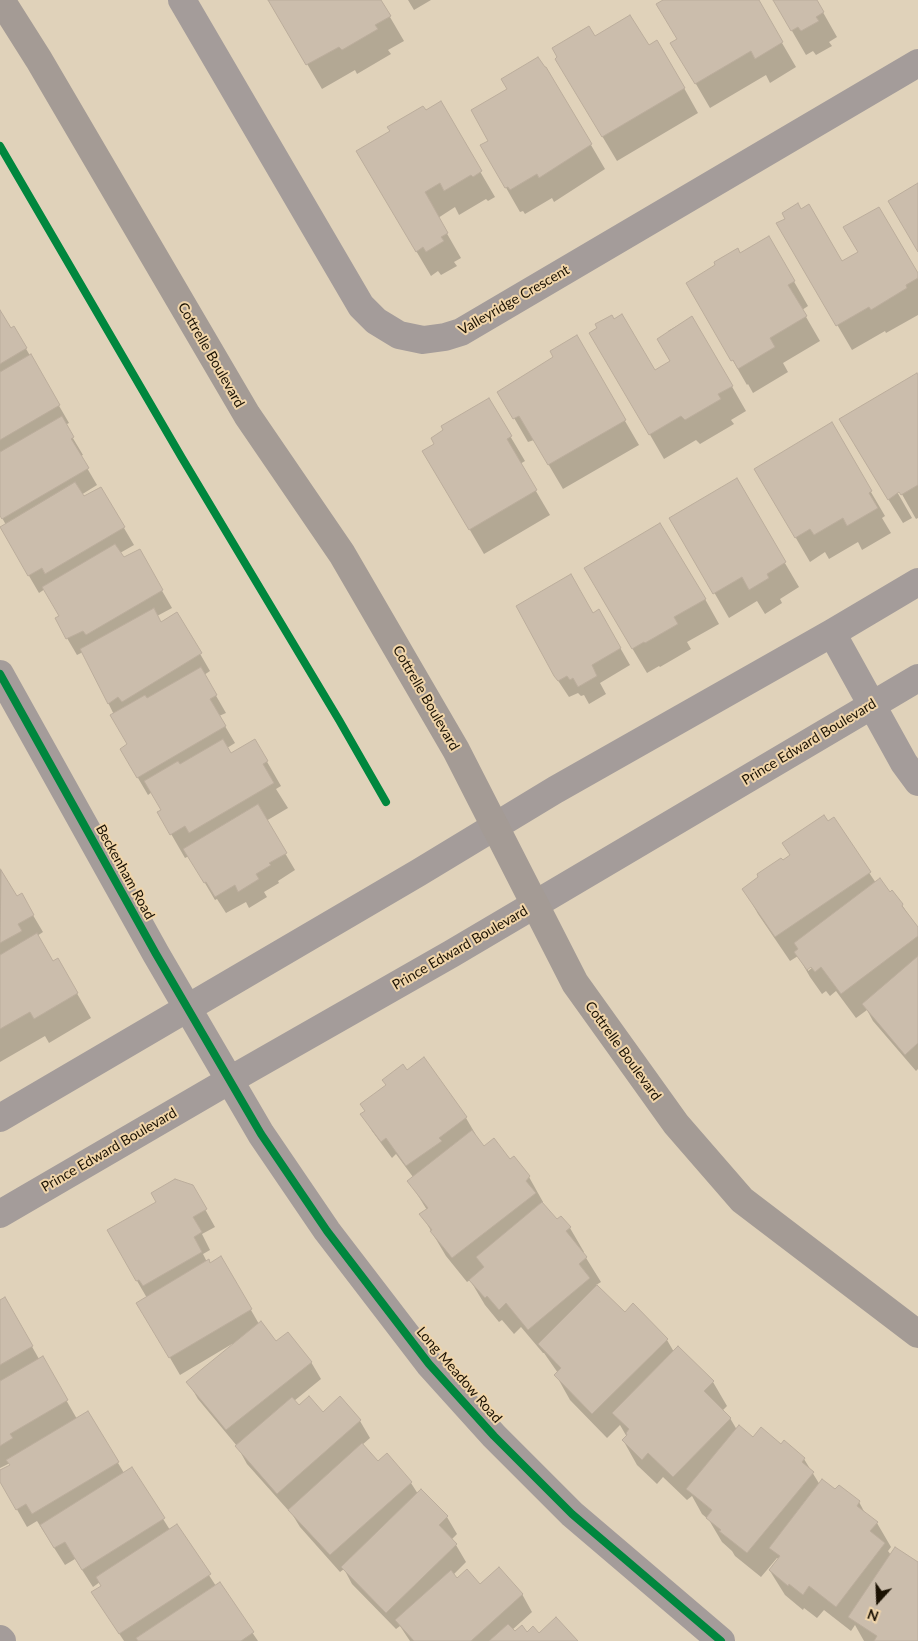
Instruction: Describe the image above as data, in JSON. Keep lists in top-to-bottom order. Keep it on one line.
{"streets":{"main road":["Cottrelle Boulevard"],"street":["Valleyridge Crescent","Prince Edward Boulevard","Beckenham Road","Long Meadow Road"]},"crossings":[["Cottrelle Boulevard","Prince Edward Boulevard"],["Prince Edward Boulevard","Beckenham Road"],["Prince Edward Boulevard","Long Meadow Road"],["Beckenham Road","Long Meadow Road"]],"north":"bottom"}
